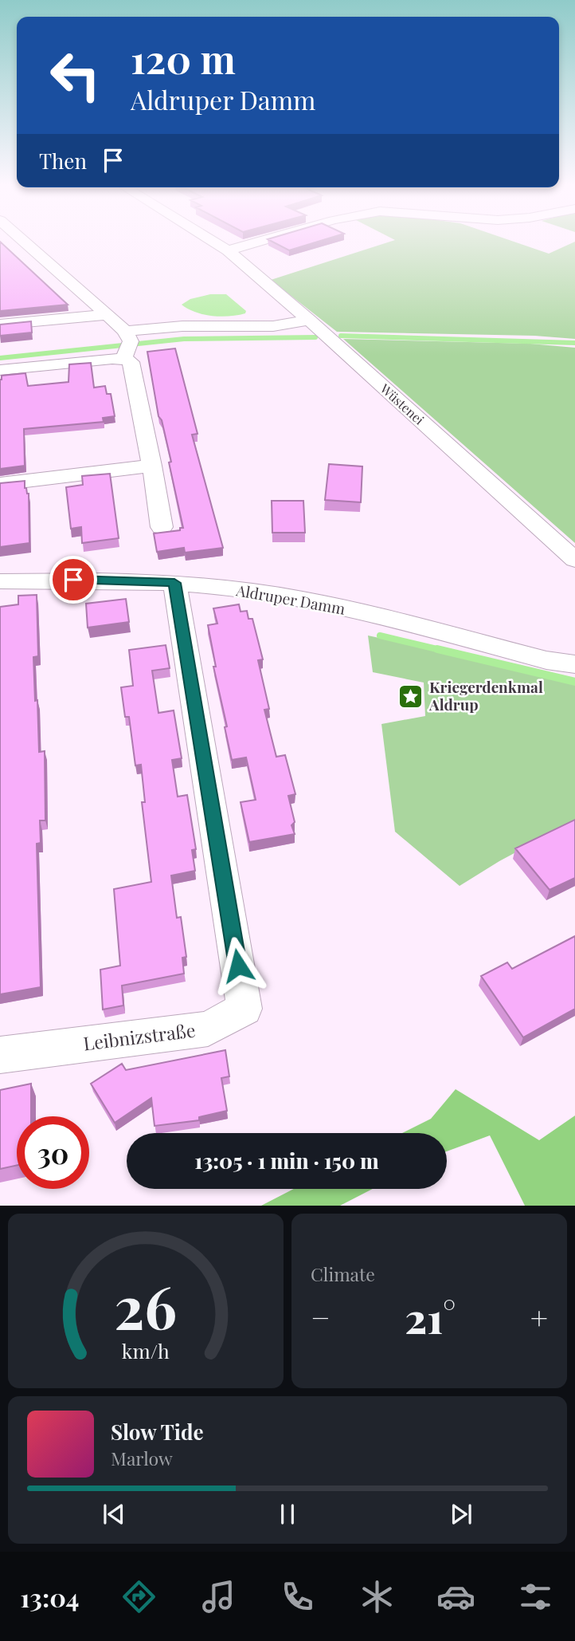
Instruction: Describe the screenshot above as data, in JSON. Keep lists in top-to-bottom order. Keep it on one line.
{"streets":{"street":["Wüstenei","Aldruper Damm","Leibnizstraße"]},"crossings":[["Aldruper Damm","Leibnizstraße"]],"places":{"place":["Kriegerdenkmal Aldrup"]},"page":{"turn":["120 m","Aldruper Damm"],"then":"Then","limit":"30","trip":"13:05 · 1 min · 150 m","tile":"Climate","heat":["−","21°","+"],"song":["Slow Tide","Marlow"],"tabs":"13:04","gauge":["26","km/h"]}}
